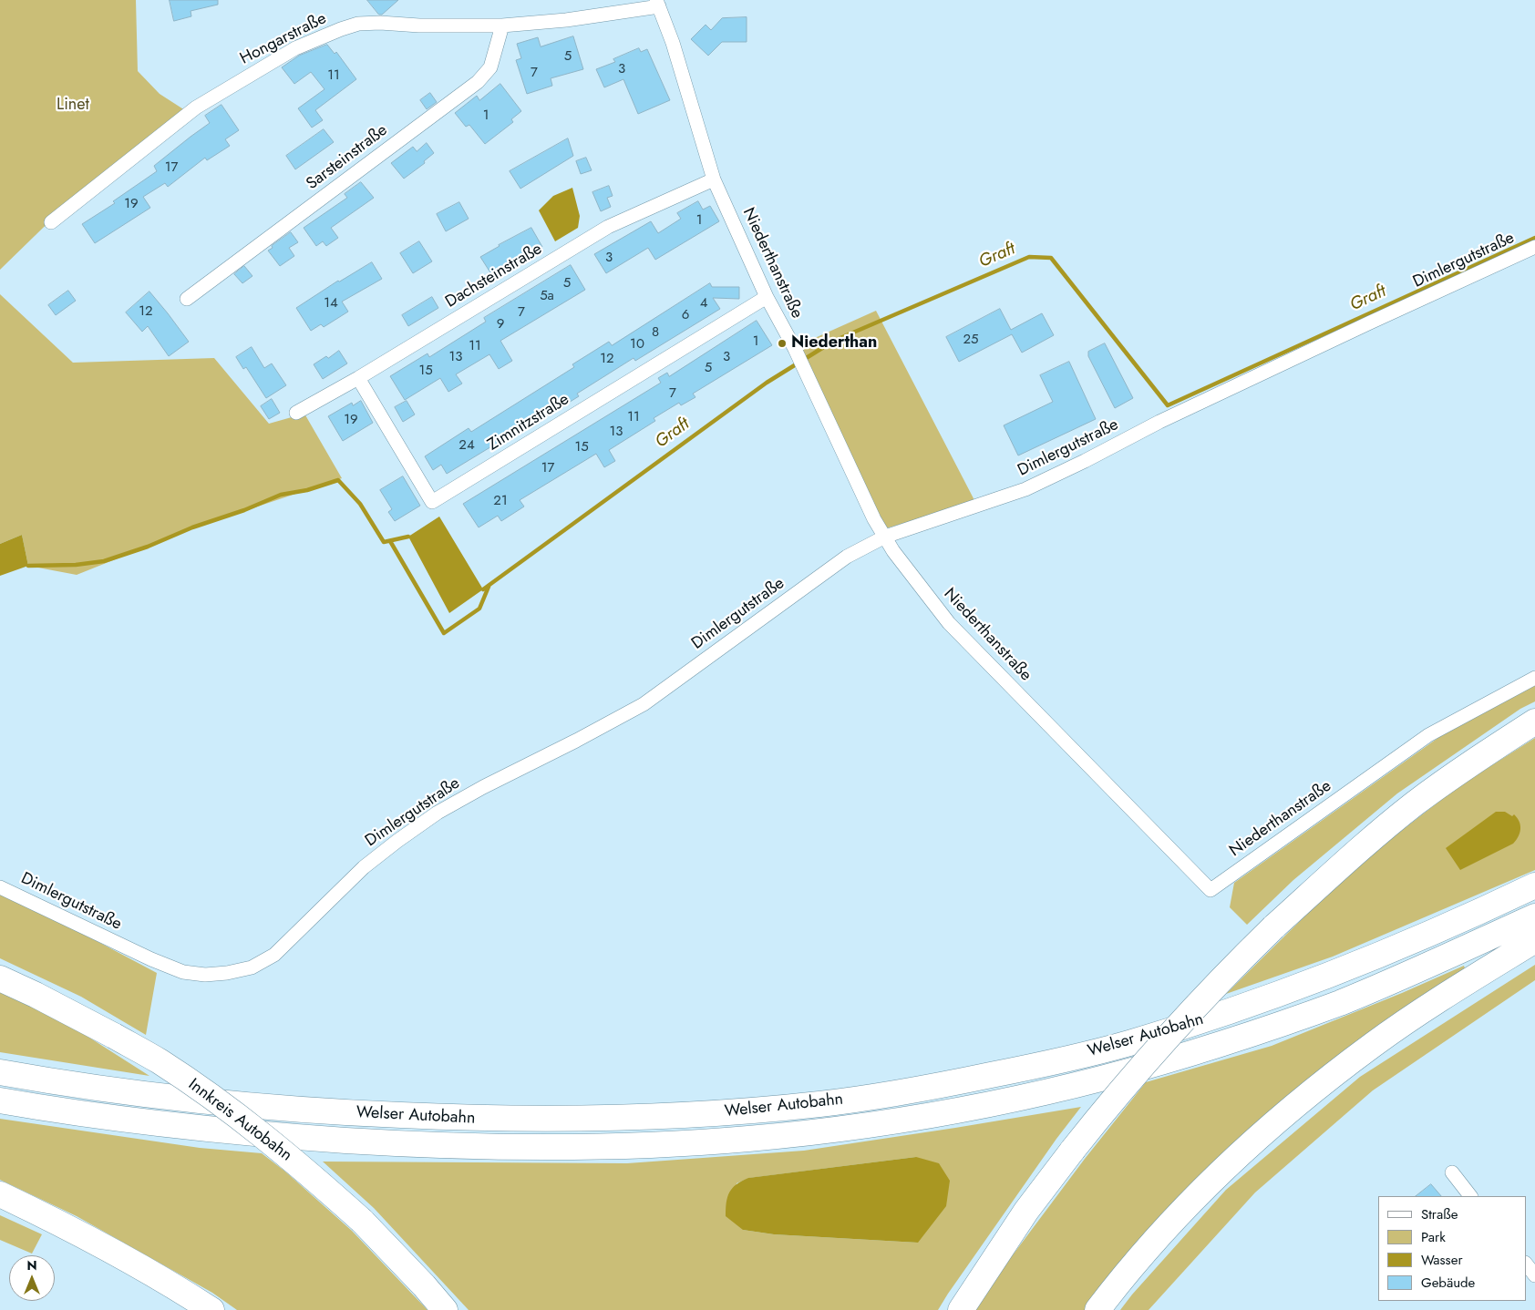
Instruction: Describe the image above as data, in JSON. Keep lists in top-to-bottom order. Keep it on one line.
{"streets":{"highway":["Welser Autobahn","Innkreis Autobahn"],"street":["Hongarstraße","Sarsteinstraße","Dimlergutstraße","Niederthanstraße","Dachsteinstraße","Zimnitzstraße"]},"crossings":[["Hongarstraße","Sarsteinstraße"],["Hongarstraße","Niederthanstraße"],["Dimlergutstraße","Niederthanstraße"],["Niederthanstraße","Dachsteinstraße"],["Niederthanstraße","Zimnitzstraße"],["Dachsteinstraße","Zimnitzstraße"]],"water":["Graft"],"parks":["Linet"],"places":["Niederthan"],"house_numbers":["5","3","7","11","1","17","19","1","3","5","5a","14","4","12","7","6","9","8","25","1","10","11","13","3","12","5","15","7","11","19","13","24","15","17","21"],"legend":["Straße","Park","Wasser","Gebäude"],"north":"top"}
